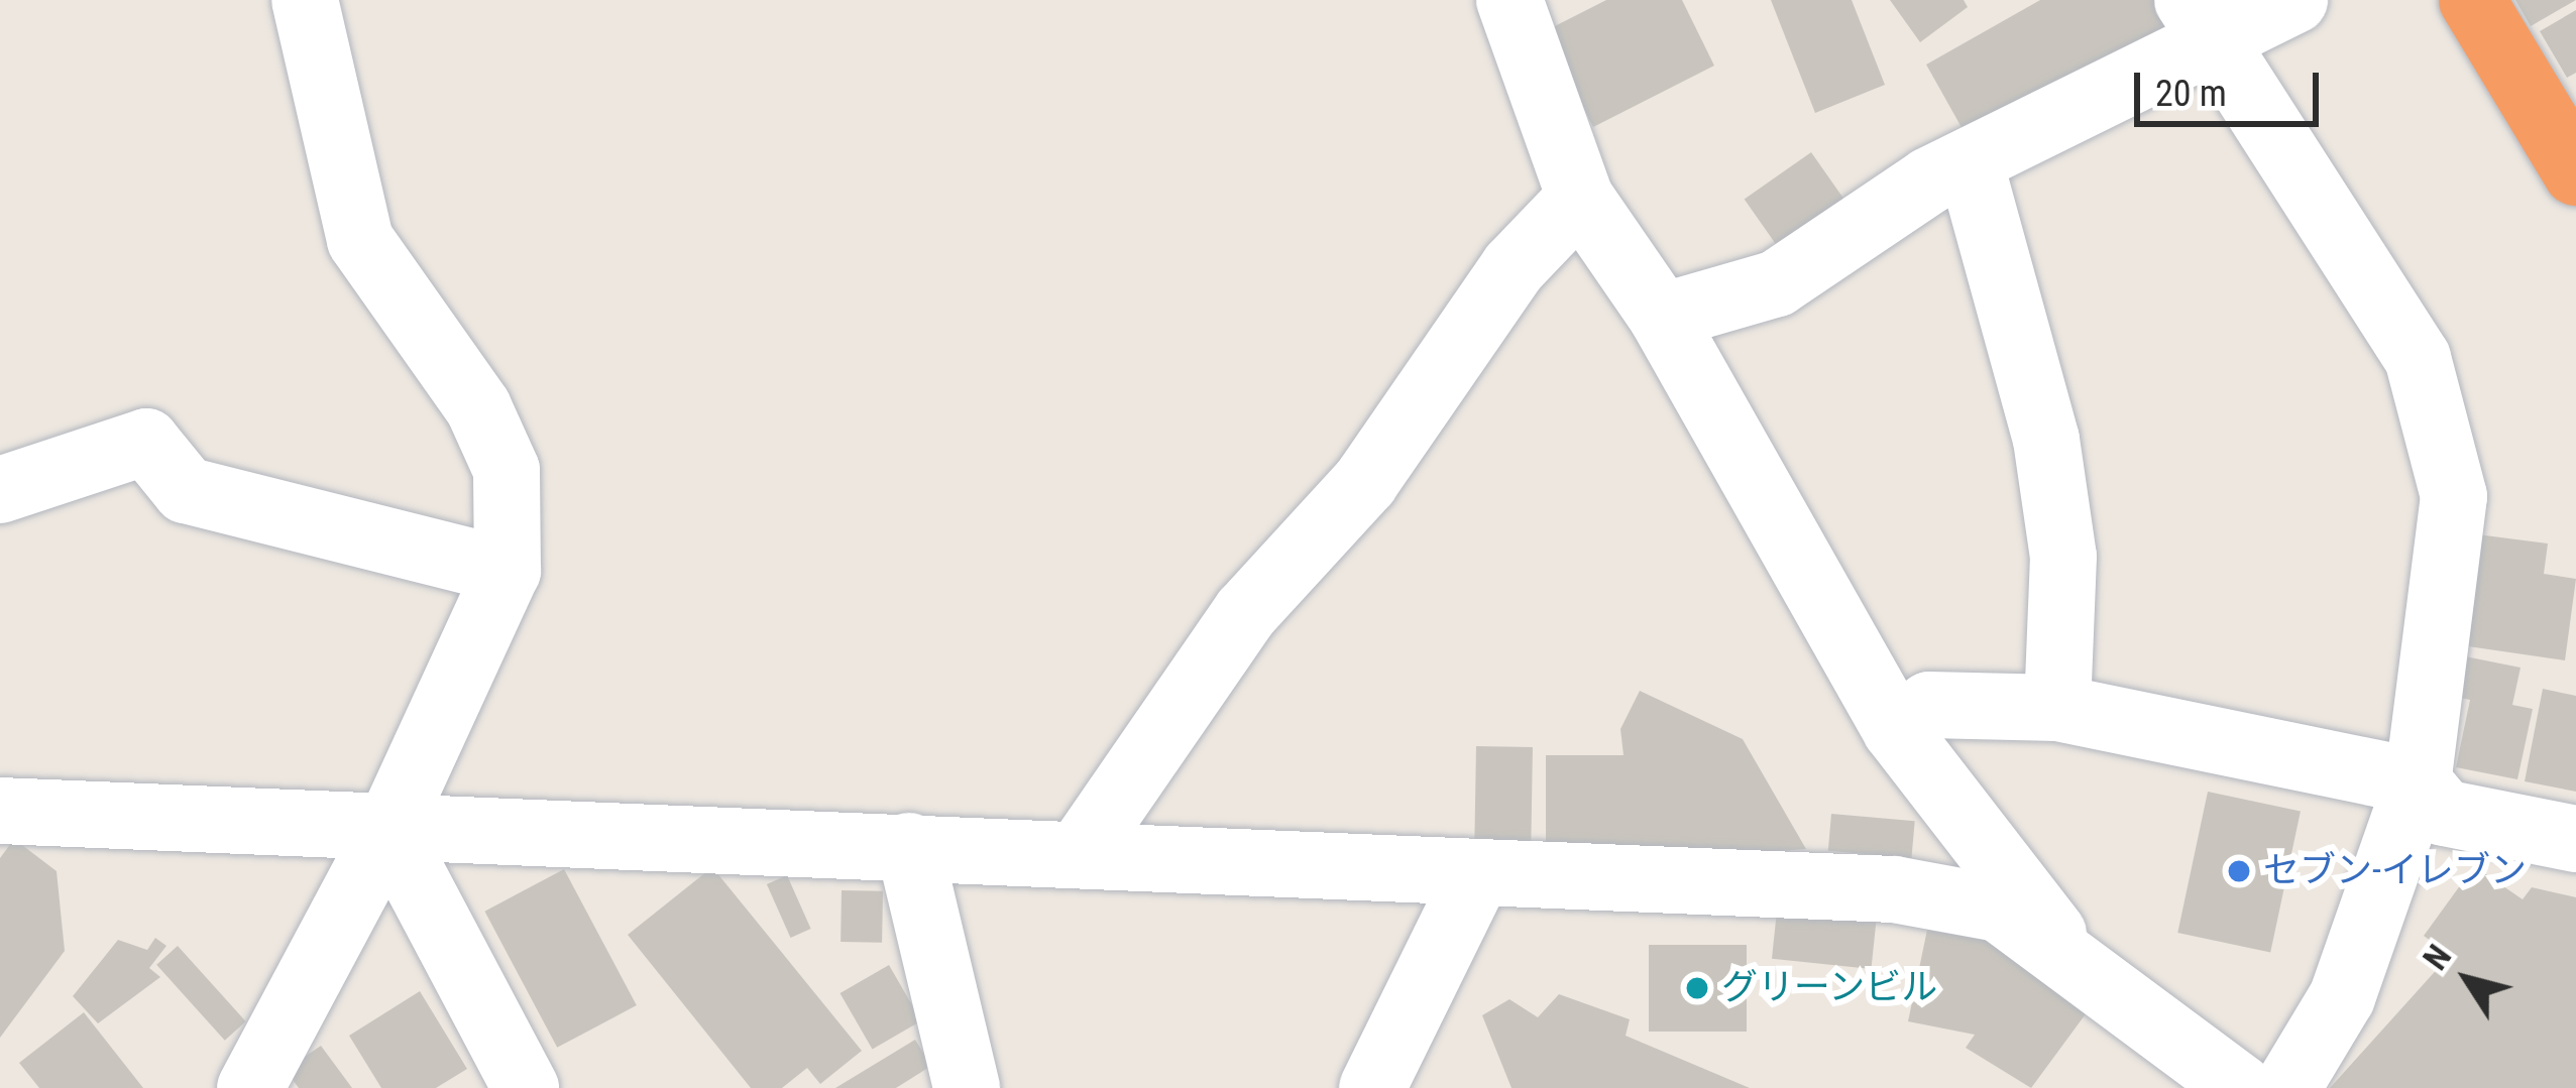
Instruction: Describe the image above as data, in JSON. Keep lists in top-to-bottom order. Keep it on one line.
{"places":["セブン-イレブン","グリーンビル"],"scale_bar":"20 m","north":"top left"}
